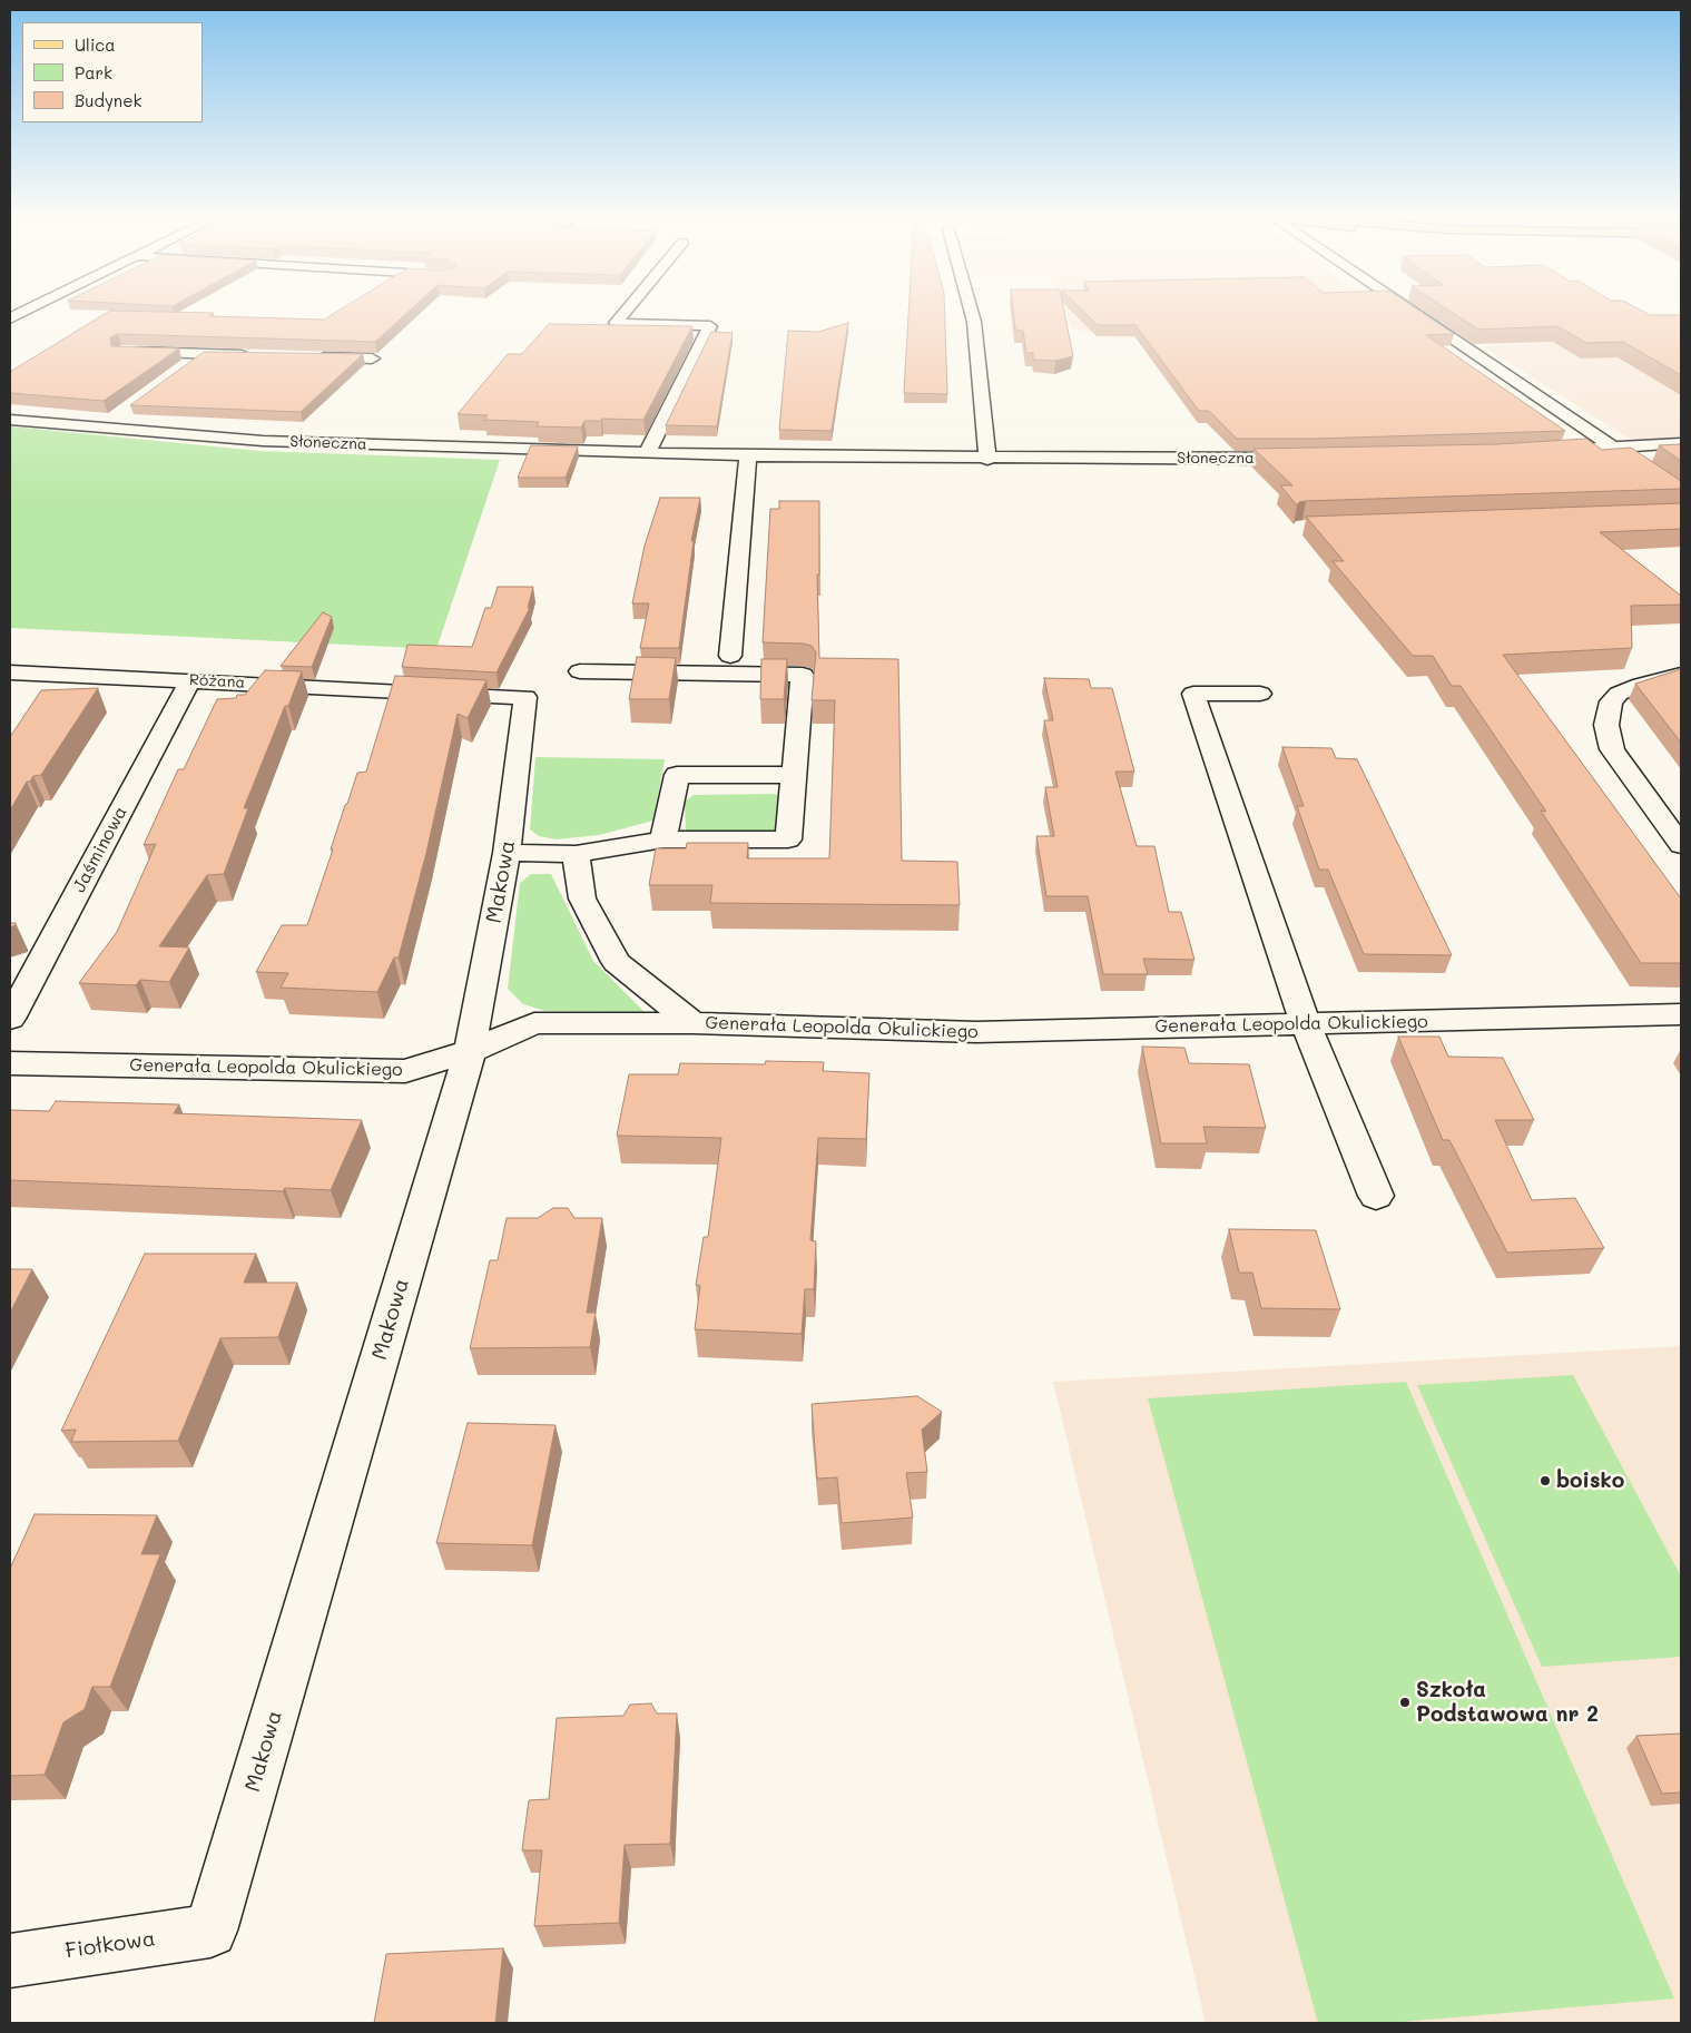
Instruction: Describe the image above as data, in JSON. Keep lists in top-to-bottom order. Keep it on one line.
{"streets":{"street":["Słoneczna","Różana","Jaśminowa","Makowa","Generała Leopolda Okulickiego","Fiołkowa"]},"crossings":[["Różana","Jaśminowa"],["Różana","Makowa"],["Makowa","Generała Leopolda Okulickiego"],["Makowa","Fiołkowa"]],"places":["boisko","Szkoła Podstawowa nr 2"],"legend":["Ulica","Park","Budynek"]}
